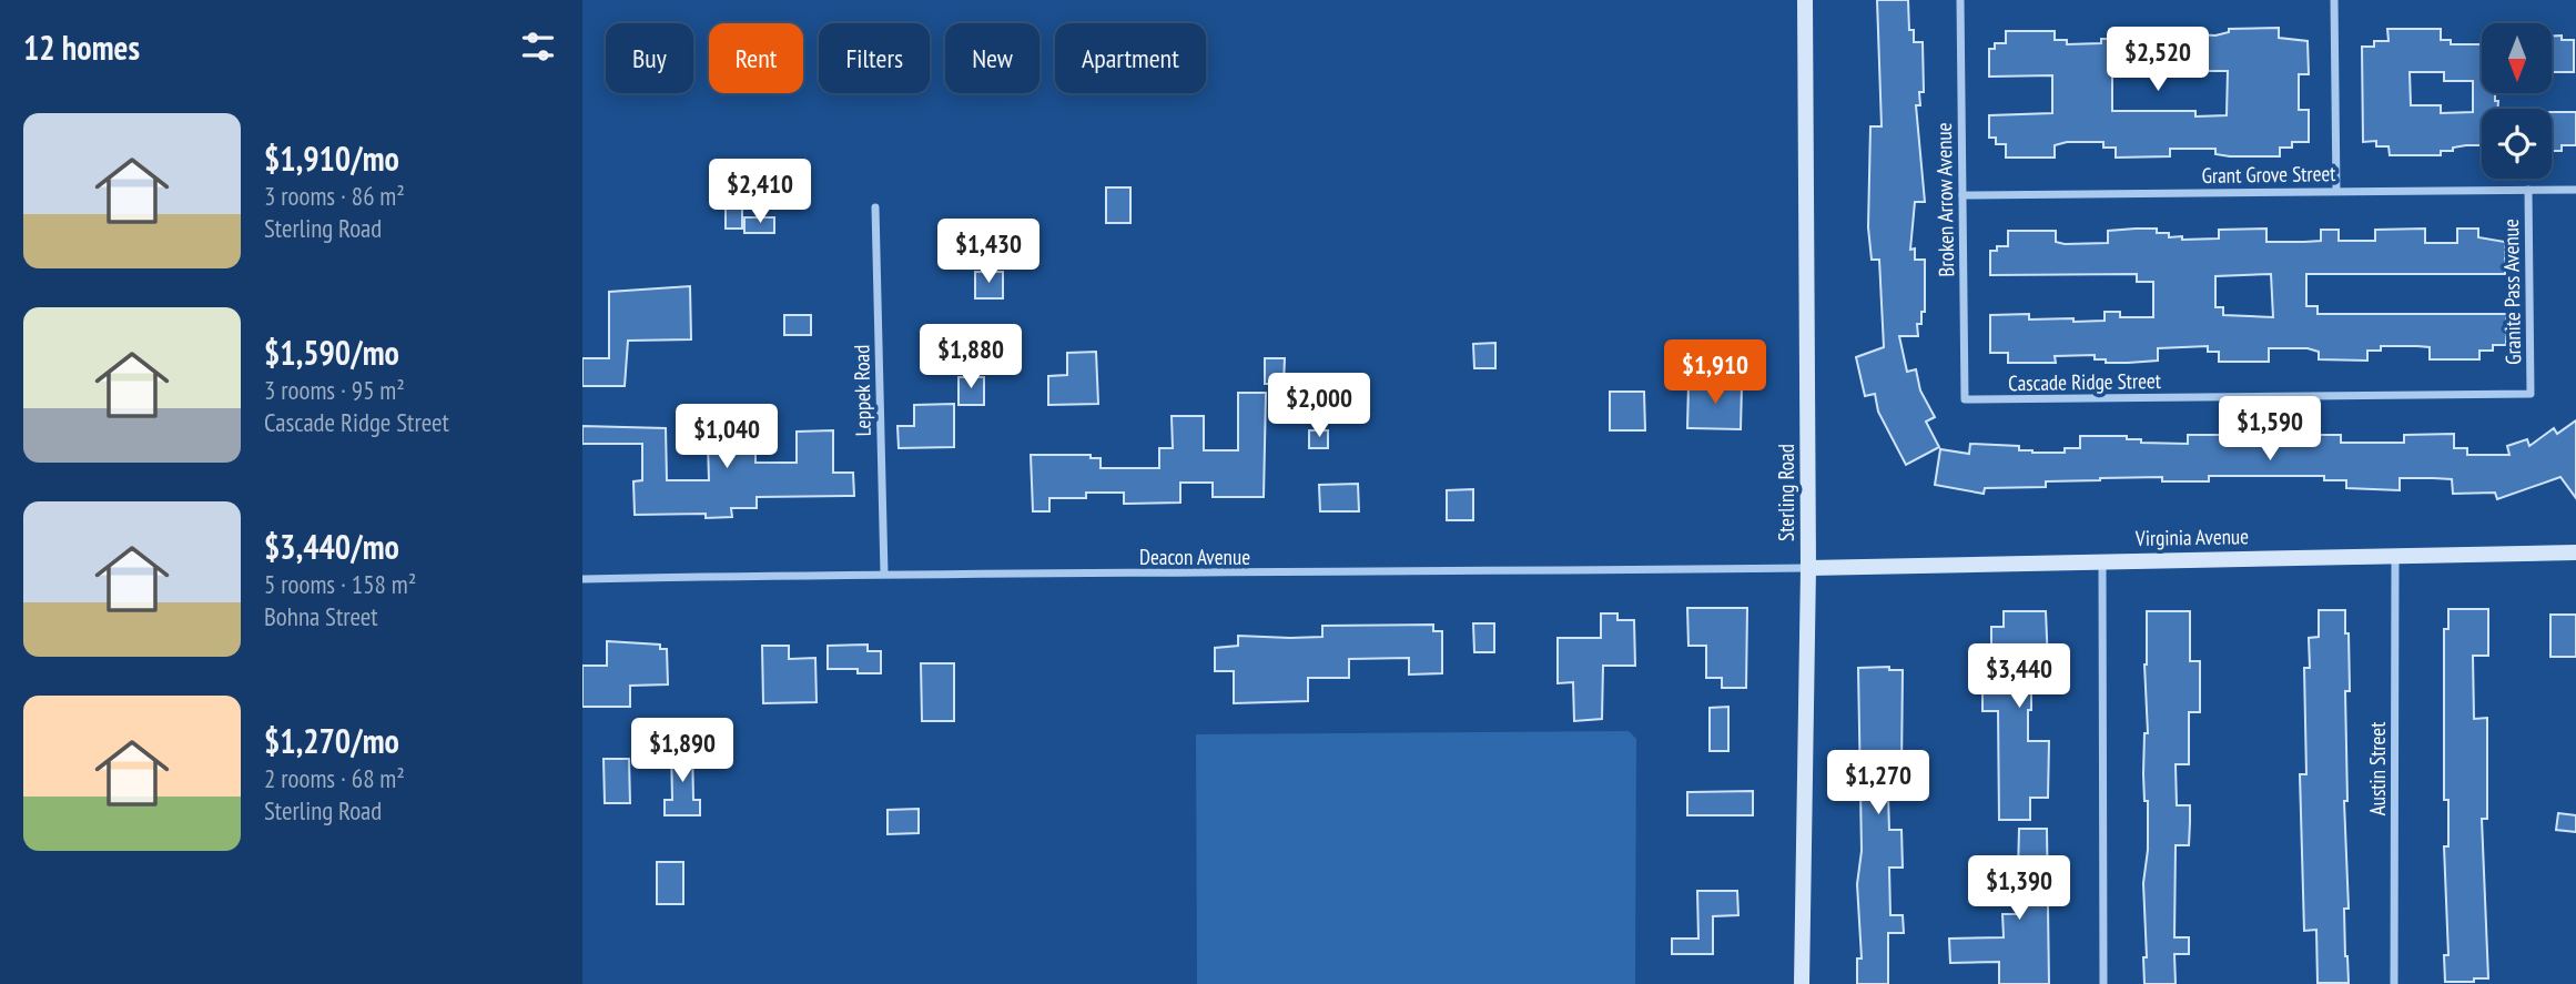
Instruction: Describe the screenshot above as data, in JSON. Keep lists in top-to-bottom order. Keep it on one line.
{"streets":{"street":["Grant Grove Street","Broken Arrow Avenue","Granite Pass Avenue","Cascade Ridge Street","Leppek Road","Sterling Road","Virginia Avenue","Deacon Avenue","Austin Street"]},"crossings":[["Grant Grove Street","Broken Arrow Avenue"],["Grant Grove Street","Granite Pass Avenue"],["Broken Arrow Avenue","Cascade Ridge Street"],["Granite Pass Avenue","Cascade Ridge Street"],["Leppek Road","Deacon Avenue"],["Sterling Road","Virginia Avenue"],["Sterling Road","Deacon Avenue"],["Virginia Avenue","Deacon Avenue"],["Virginia Avenue","Austin Street"]],"north":"bottom","page":{"heading":"12 homes","chip":["Buy","Rent","Filters","New","Apartment"],"price":["$2,520","$2,410","$1,430","$1,880","$1,910","$2,000","$1,590","$1,040","$3,440","$1,890","$1,270","$1,390"],"list":[{"name":"$1,910/mo","note":"3 rooms · 86 m² · Sterling Road"},{"name":"$1,590/mo","note":"3 rooms · 95 m² · Cascade Ridge Street"},{"name":"$3,440/mo","note":"5 rooms · 158 m² · Bohna Street"},{"name":"$1,270/mo","note":"2 rooms · 68 m² · Sterling Road"}]}}
